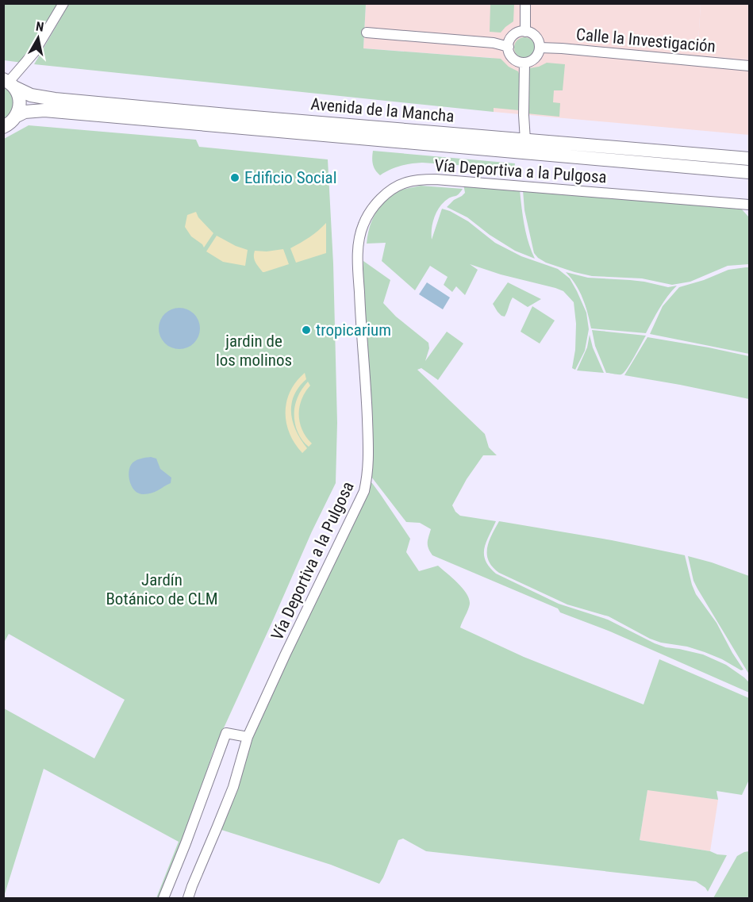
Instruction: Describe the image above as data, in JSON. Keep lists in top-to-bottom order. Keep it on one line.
{"streets":{"main road":["Avenida de la Mancha"],"street":["Calle la Investigación","Vía Deportiva a la Pulgosa"]},"parks":["jardin de los molinos","Jardín Botánico de CLM"],"places":["Edificio Social","tropicarium"],"north":"top"}
